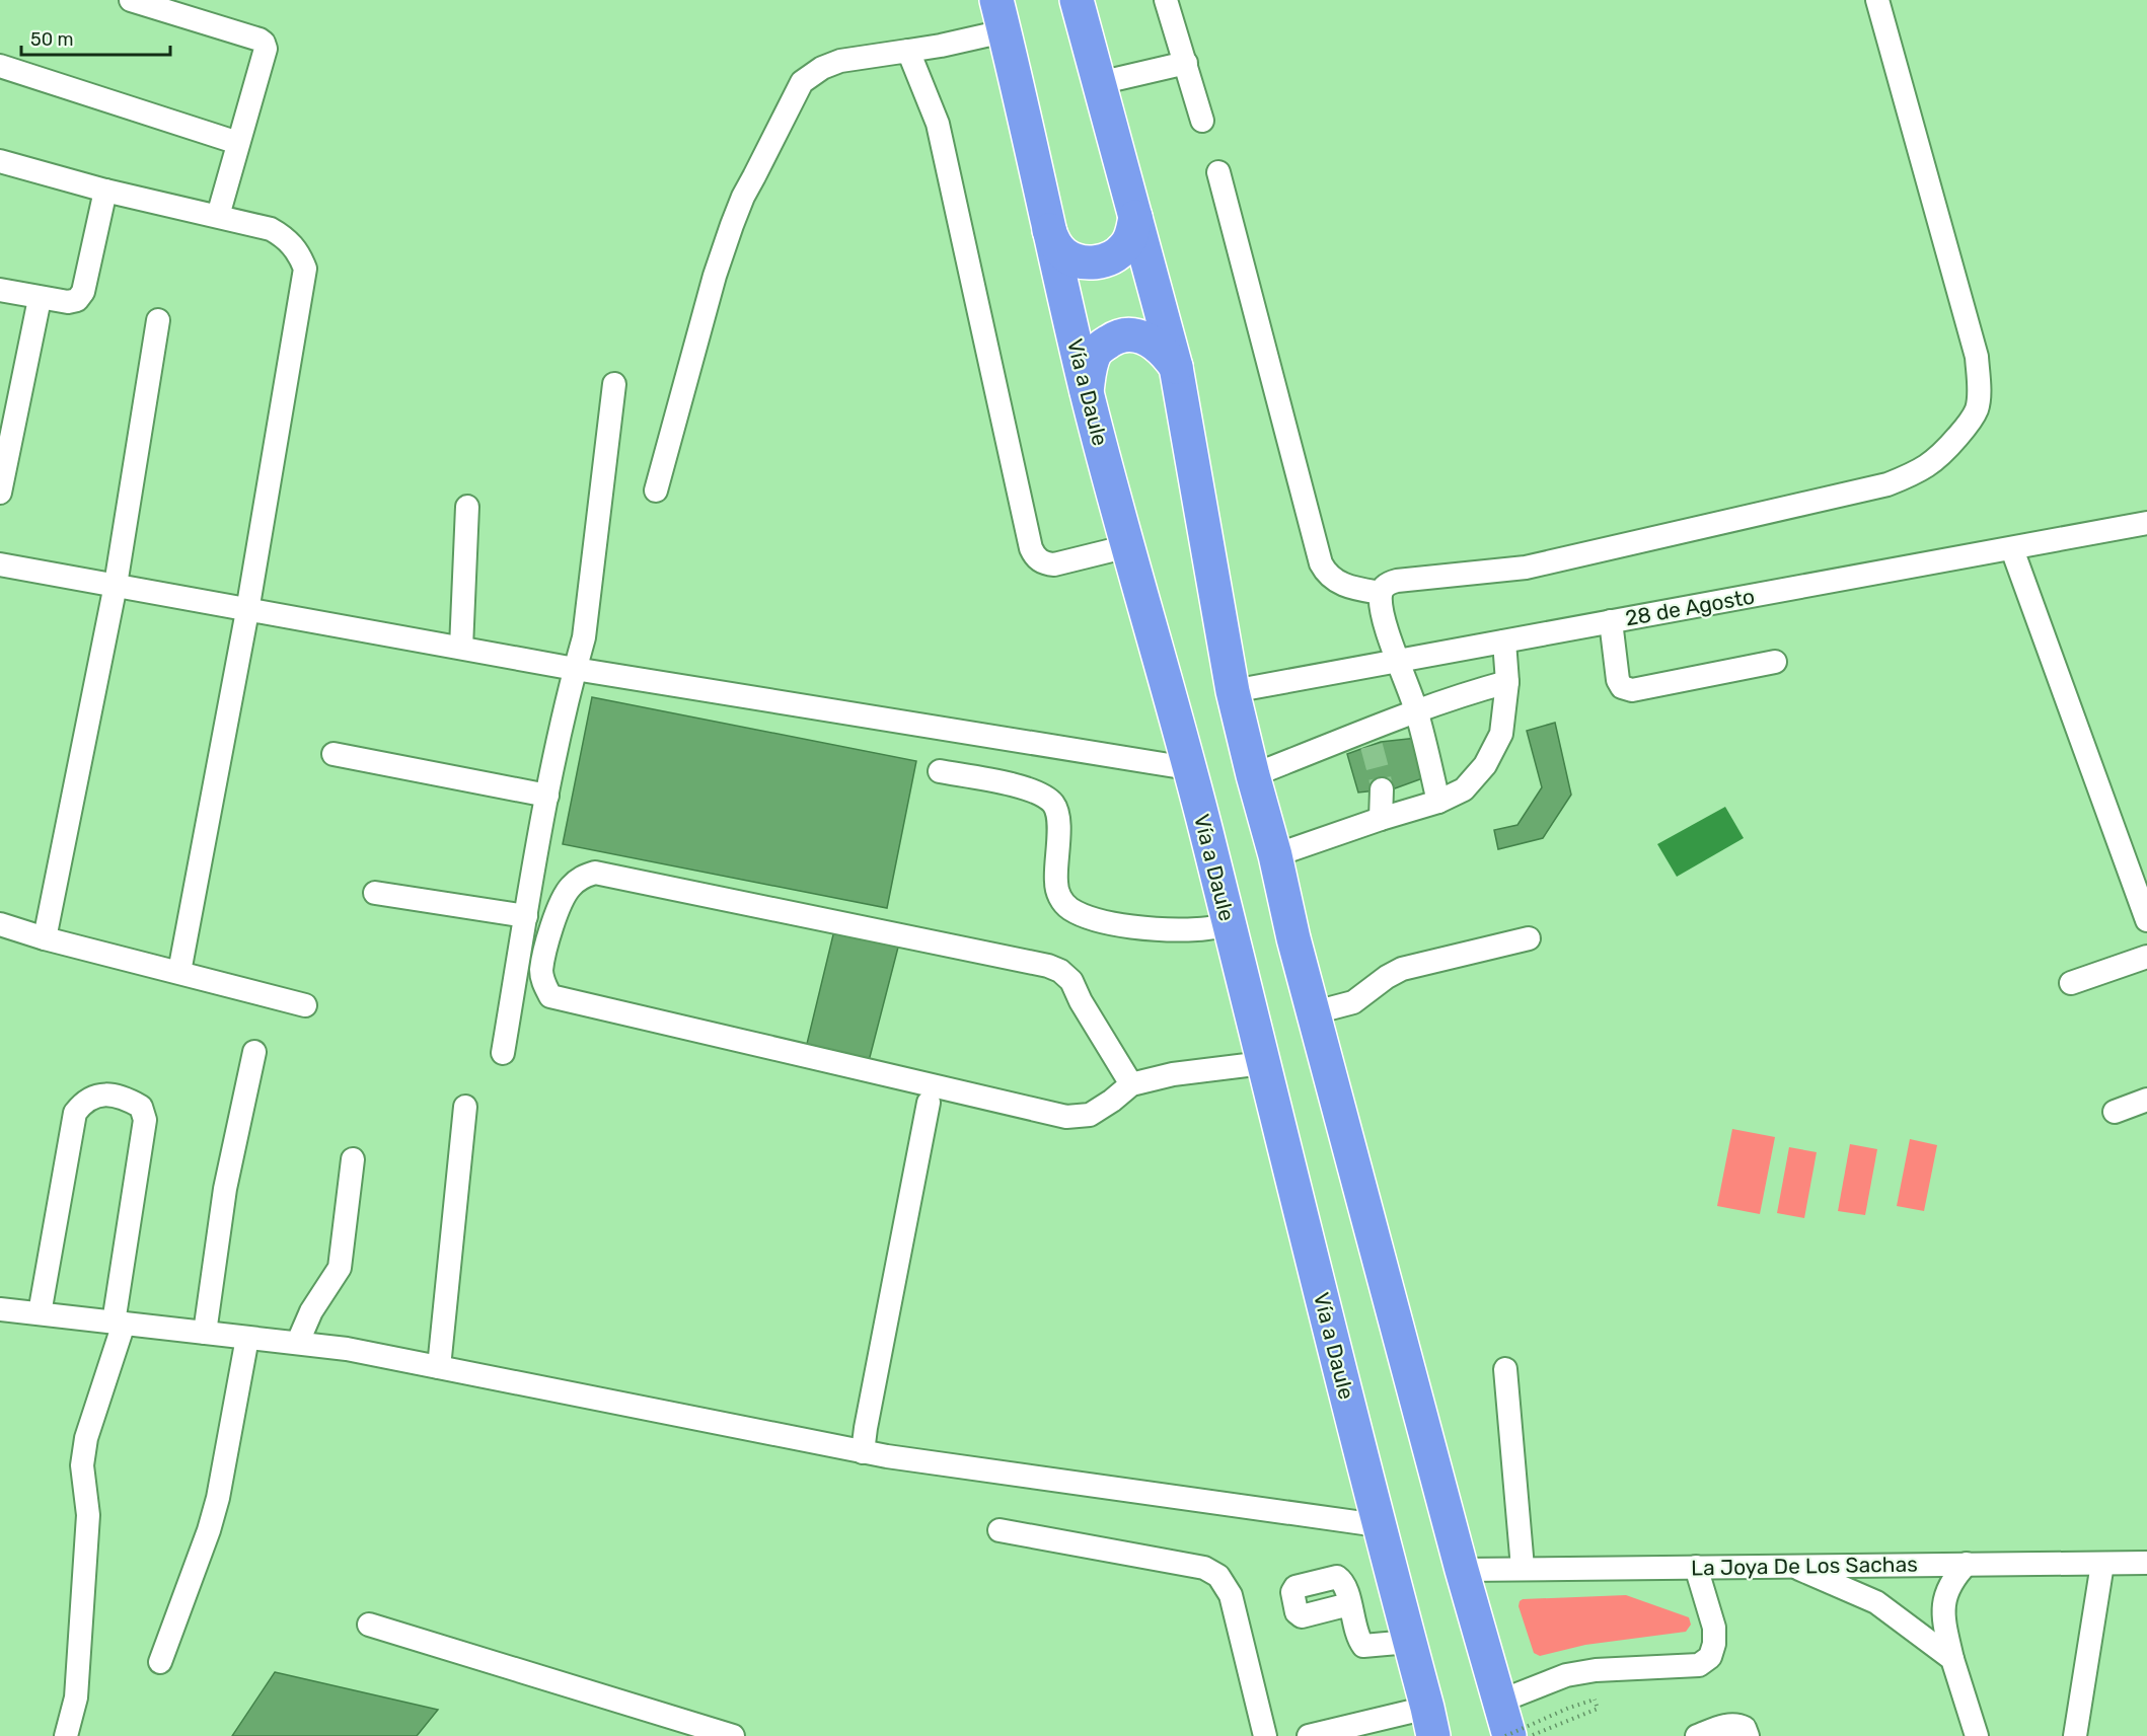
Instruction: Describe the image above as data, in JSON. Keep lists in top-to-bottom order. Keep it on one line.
{"streets":{"highway":["Vía a Daule"],"street":["28 de Agosto","La Joya De Los Sachas"]},"scale_bar":"50 m"}
